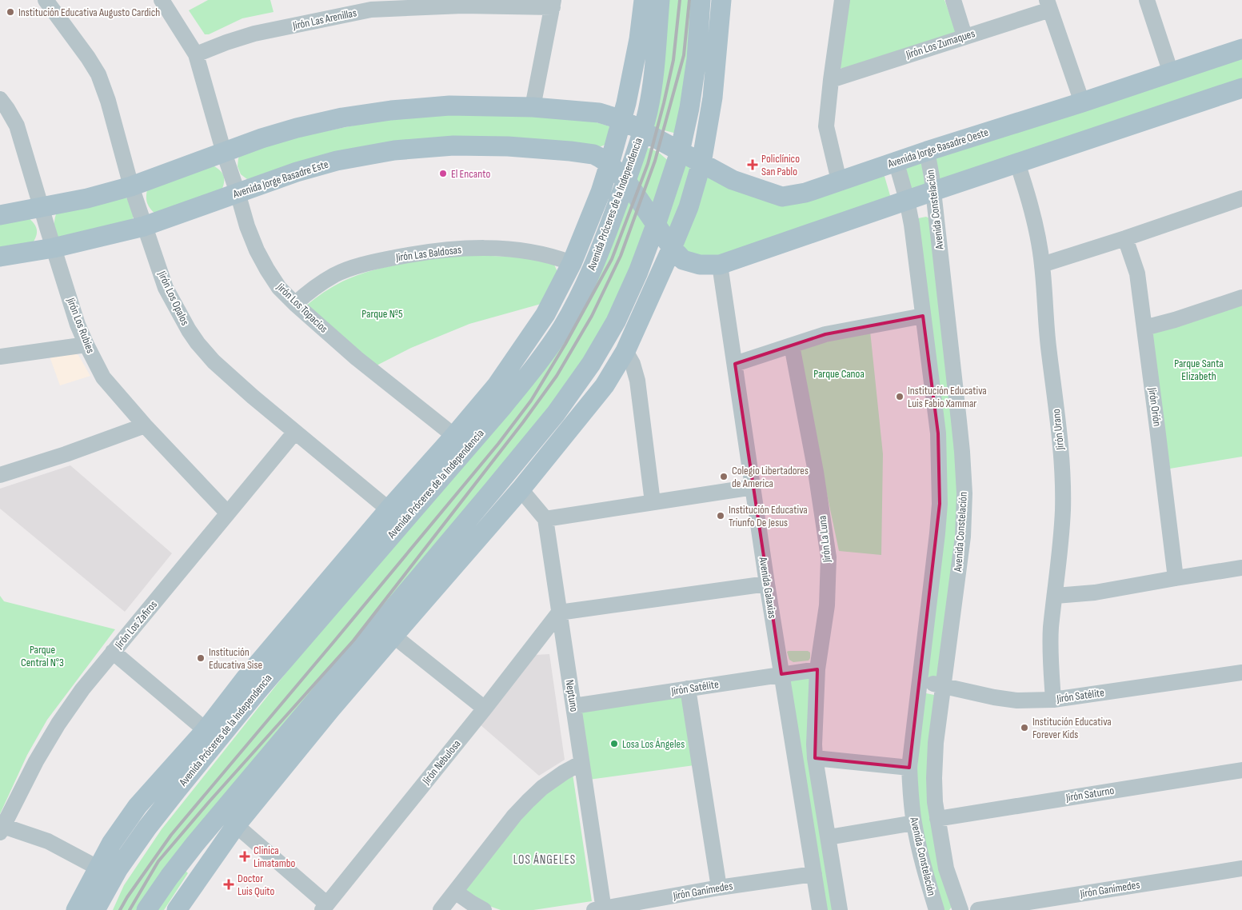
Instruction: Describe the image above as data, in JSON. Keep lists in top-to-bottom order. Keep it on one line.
{"streets":{"main road":["Avenida Jorge Basadre Oeste","Avenida Jorge Basadre Este","Avenida Próceres de la Independencia"],"street":["Jirón Las Arenillas","Jirón Los Zumaques","Avenida Constelación","Jirón Las Baldosas","Jirón Los Opalos","Jirón Los Topacios","Jirón Los Rubies","Jirón Orión","Jirón Urano","Jirón La Luna","Avenida Galaxias","Jirón Los Zafiros","Jirón Satélite","Neptuno","Jirón Nebulosa","Jirón Saturno","Jirón Ganímedes"]},"crossings":[["Jirón Las Arenillas","Jirón Los Topacios"],["Avenida Jorge Basadre Oeste","Avenida Próceres de la Independencia"],["Avenida Jorge Basadre Oeste","Avenida Constelación"],["Avenida Jorge Basadre Este","Avenida Próceres de la Independencia"],["Avenida Jorge Basadre Este","Jirón Los Opalos"],["Avenida Jorge Basadre Este","Jirón Los Topacios"],["Avenida Jorge Basadre Este","Jirón Los Rubies"],["Avenida Próceres de la Independencia","Jirón Las Baldosas"],["Avenida Próceres de la Independencia","Jirón Los Opalos"],["Avenida Próceres de la Independencia","Jirón Los Topacios"],["Avenida Constelación","Jirón Satélite"],["Avenida Constelación","Jirón Saturno"],["Jirón Las Baldosas","Jirón Los Topacios"],["Jirón Los Opalos","Jirón Los Zafiros"],["Jirón Los Rubies","Jirón Los Zafiros"],["Jirón Urano","Jirón Satélite"],["Jirón La Luna","Jirón Satélite"],["Avenida Galaxias","Jirón Satélite"],["Avenida Galaxias","Jirón Ganímedes"],["Jirón Satélite","Neptuno"],["Neptuno","Jirón Nebulosa"],["Neptuno","Jirón Ganímedes"]],"districts":["LOS ÁNGELES"],"parks":["Parque Nº5","Parque Santa Elizabeth","Parque Canoa","Parque Central N°3"],"places":{"other":["Institución Educativa Augusto Cardich","El Encanto","Institución Educativa Luis Fabio Xammar","Colegio Libertadores de America","Institución Educativa Triunfo De Jesus","Institución Educativa Sise","Institución Educativa Forever Kids","Losa Los Ángeles"],"health":["Policlínico San Pablo","Clinica Limatambo","Doctor Luis Quito"]}}
